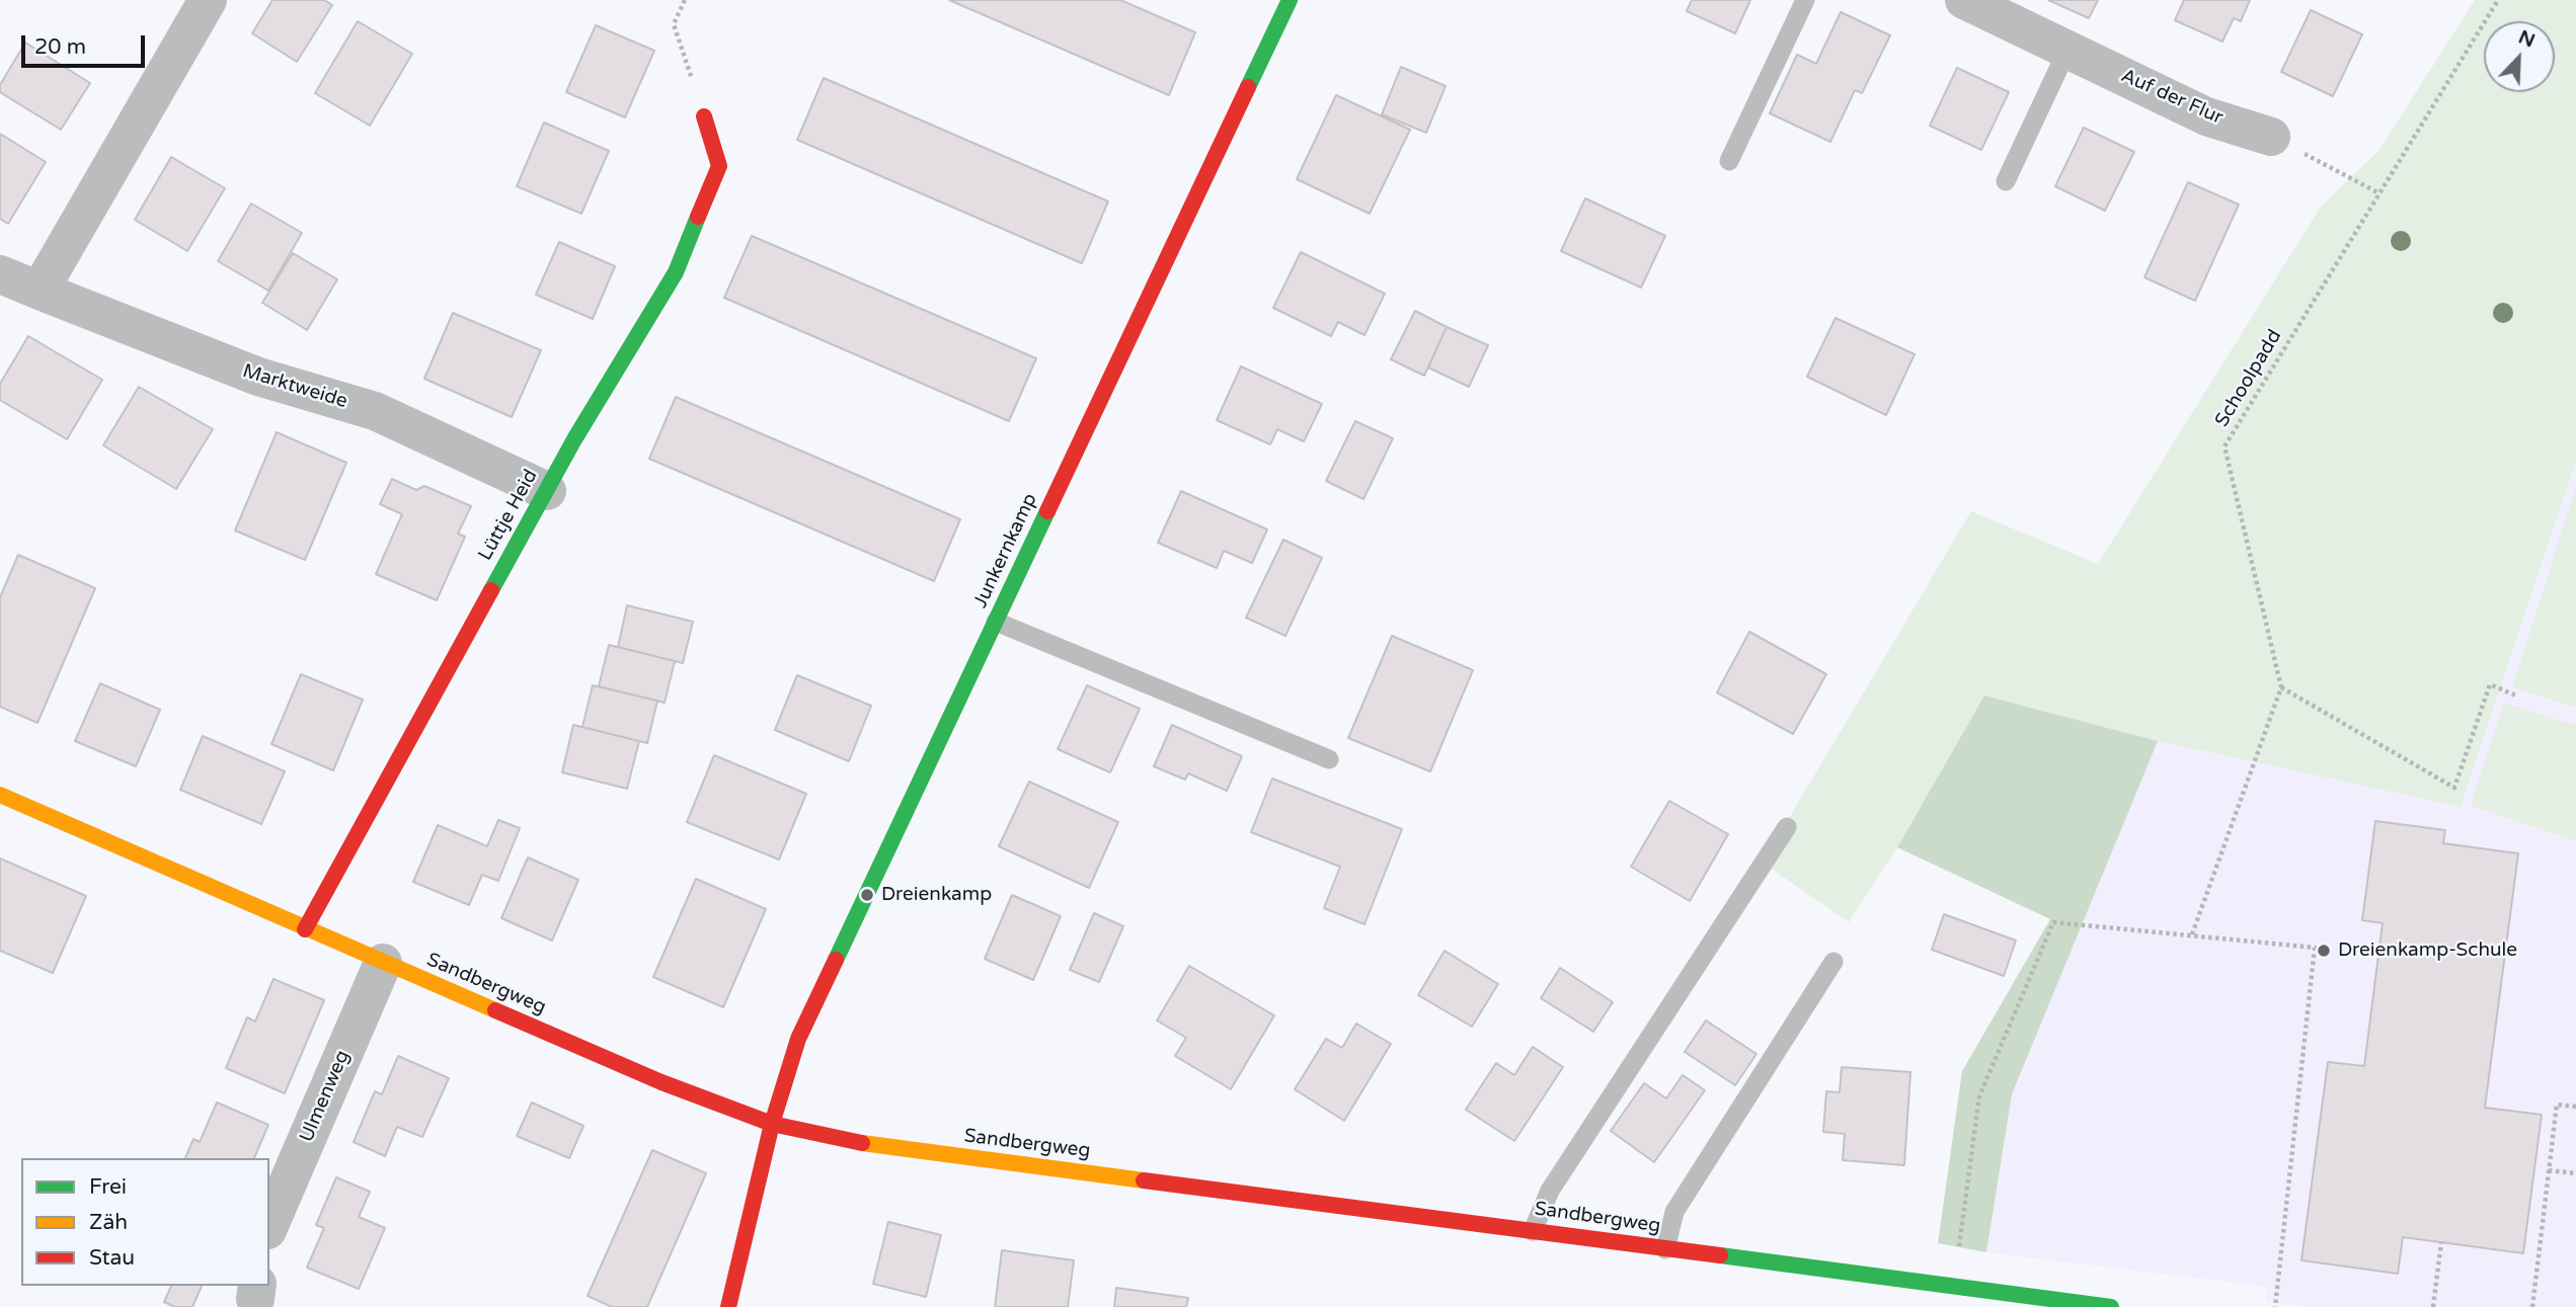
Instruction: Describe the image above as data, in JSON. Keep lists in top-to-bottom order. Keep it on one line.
{"streets":{"street":["Auf der Flur","Marktweide","Lüttje Heid","Junkernkamp","Sandbergweg","Ulmenweg"],"path":["Schoolpadd"]},"crossings":[["Marktweide","Lüttje Heid"],["Lüttje Heid","Sandbergweg"],["Junkernkamp","Sandbergweg"],["Sandbergweg","Ulmenweg"]],"places":["Dreienkamp","Dreienkamp-Schule"],"legend":["Frei","Zäh","Stau"],"scale_bar":"20 m","north":"top right"}
